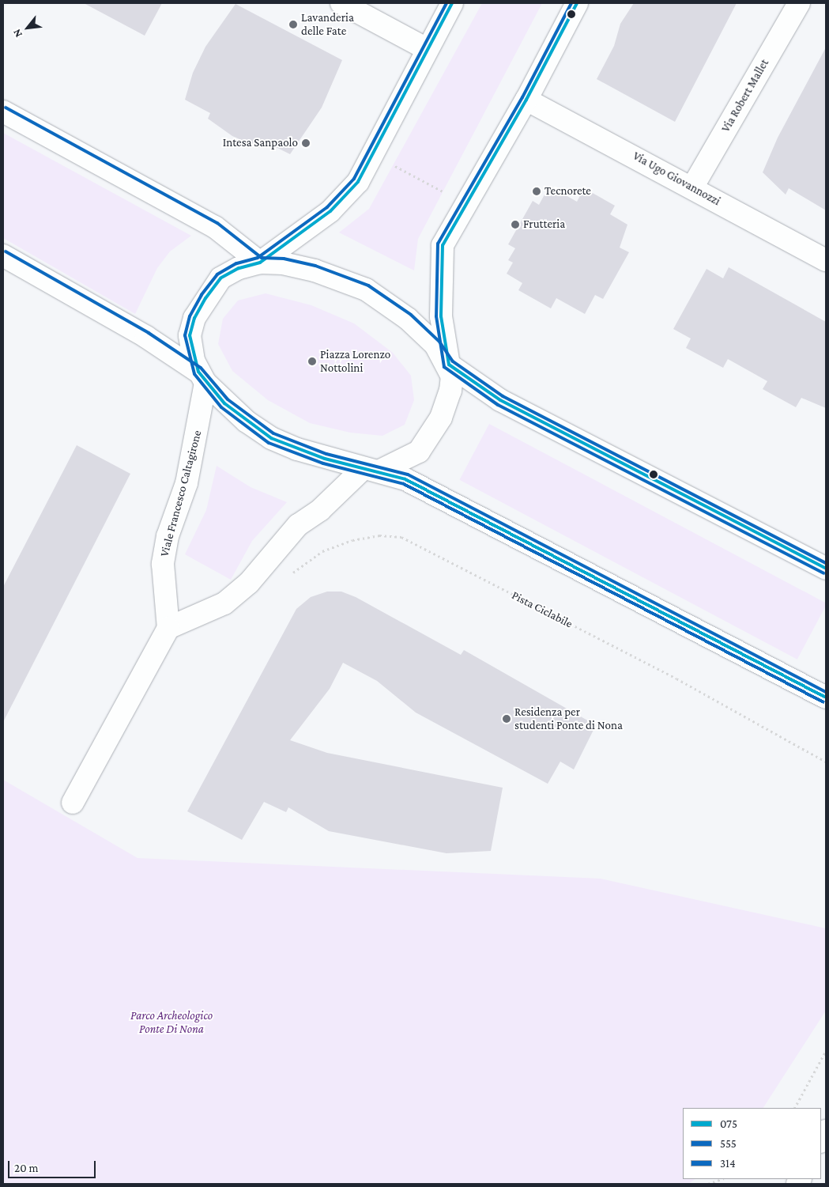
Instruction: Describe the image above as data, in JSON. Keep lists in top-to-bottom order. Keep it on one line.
{"streets":{"street":["Via Robert Mallet","Via Ugo Giovannozzi","Viale Francesco Caltagirone"],"path":["Pista Ciclabile"]},"crossings":[["Via Robert Mallet","Via Ugo Giovannozzi"]],"parks":["Parco Archeologico Ponte Di Nona"],"places":["Lavanderia delle Fate","Intesa Sanpaolo","Tecnorete","Frutteria","Piazza Lorenzo Nottolini","Residenza per studenti Ponte di Nona"],"lines":["transit line 075","transit line 555","transit line 314"],"legend":["075","555","314"],"scale_bar":"20 m","north":"bottom left"}
